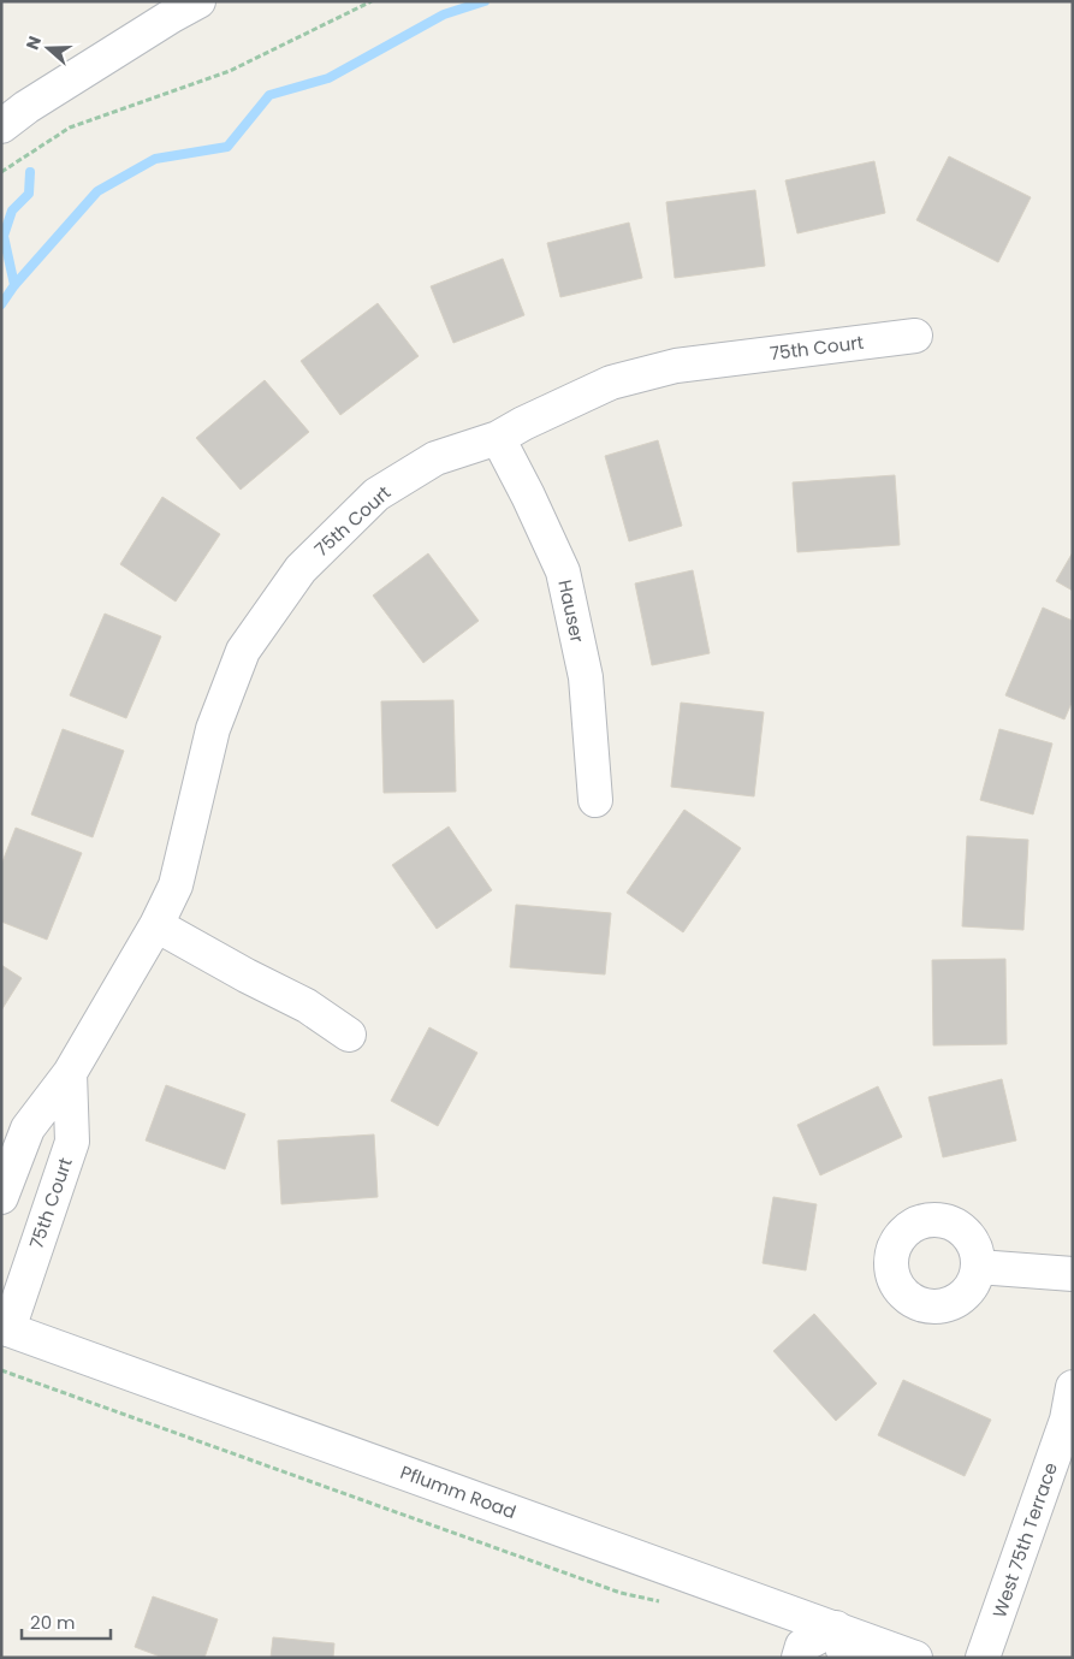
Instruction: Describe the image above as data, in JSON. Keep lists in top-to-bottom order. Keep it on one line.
{"streets":{"street":["75th Court","Hauser","Pflumm Road","West 75th Terrace"]},"crossings":[["75th Court","Hauser"],["75th Court","Pflumm Road"]],"scale_bar":"20 m","north":"left"}
